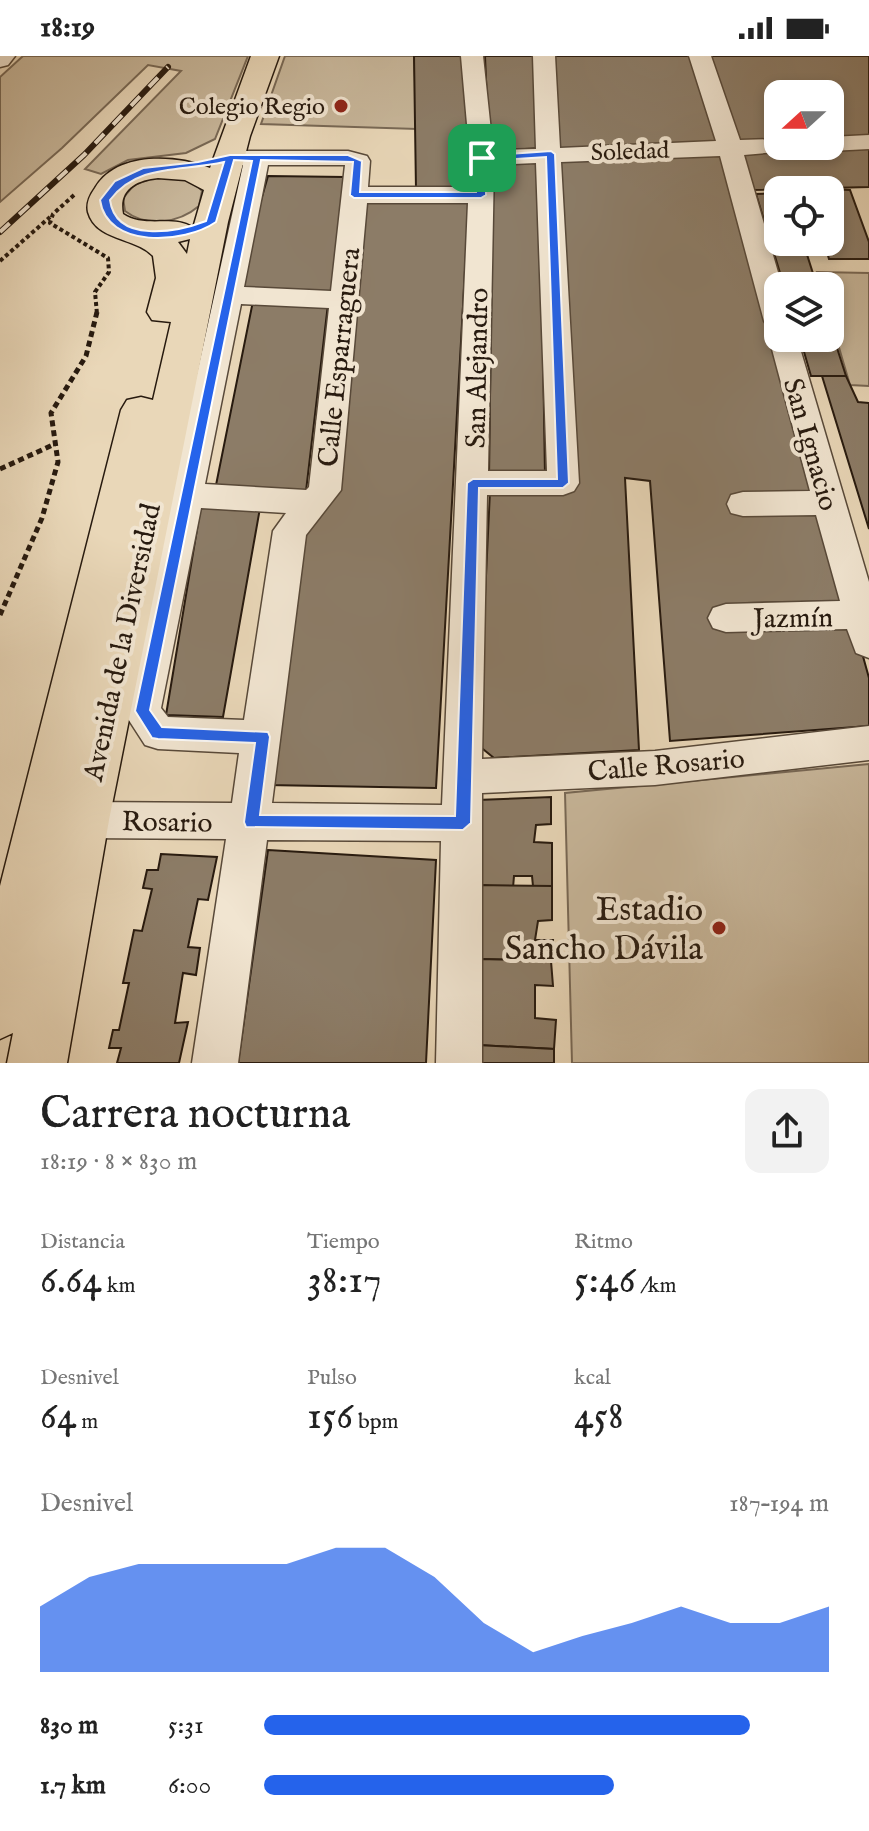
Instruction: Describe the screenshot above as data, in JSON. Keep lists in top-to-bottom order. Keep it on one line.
{"streets":{"main road":["Avenida de la Diversidad"],"street":["Soledad","Calle Esparraguera","San Alejandro","San Ignacio","Jazmín","Calle Rosario","Rosario"]},"crossings":[["Soledad","San Alejandro"],["Calle Esparraguera","Avenida de la Diversidad"],["Calle Esparraguera","Rosario"],["San Alejandro","Calle Rosario"],["San Alejandro","Rosario"],["San Ignacio","Jazmín"],["Avenida de la Diversidad","Rosario"]],"places":["Colegio Regio","Estadio Sancho Dávila"],"north":"left","page":{"status":"18:19","heading":["Carrera nocturna","18:19 · 8 × 830 m"],"stats":[["Distancia","6.64 km"],["Tiempo","38:17"],["Ritmo","5:46 /km"],["Desnivel","64 m"],["Pulso","156 bpm"],["kcal","458"]],"chart":["Desnivel","187–194 m"],"list":[{"name":"830 m","note":"5:31"},{"name":"1.7 km","note":"6:00"}]}}
